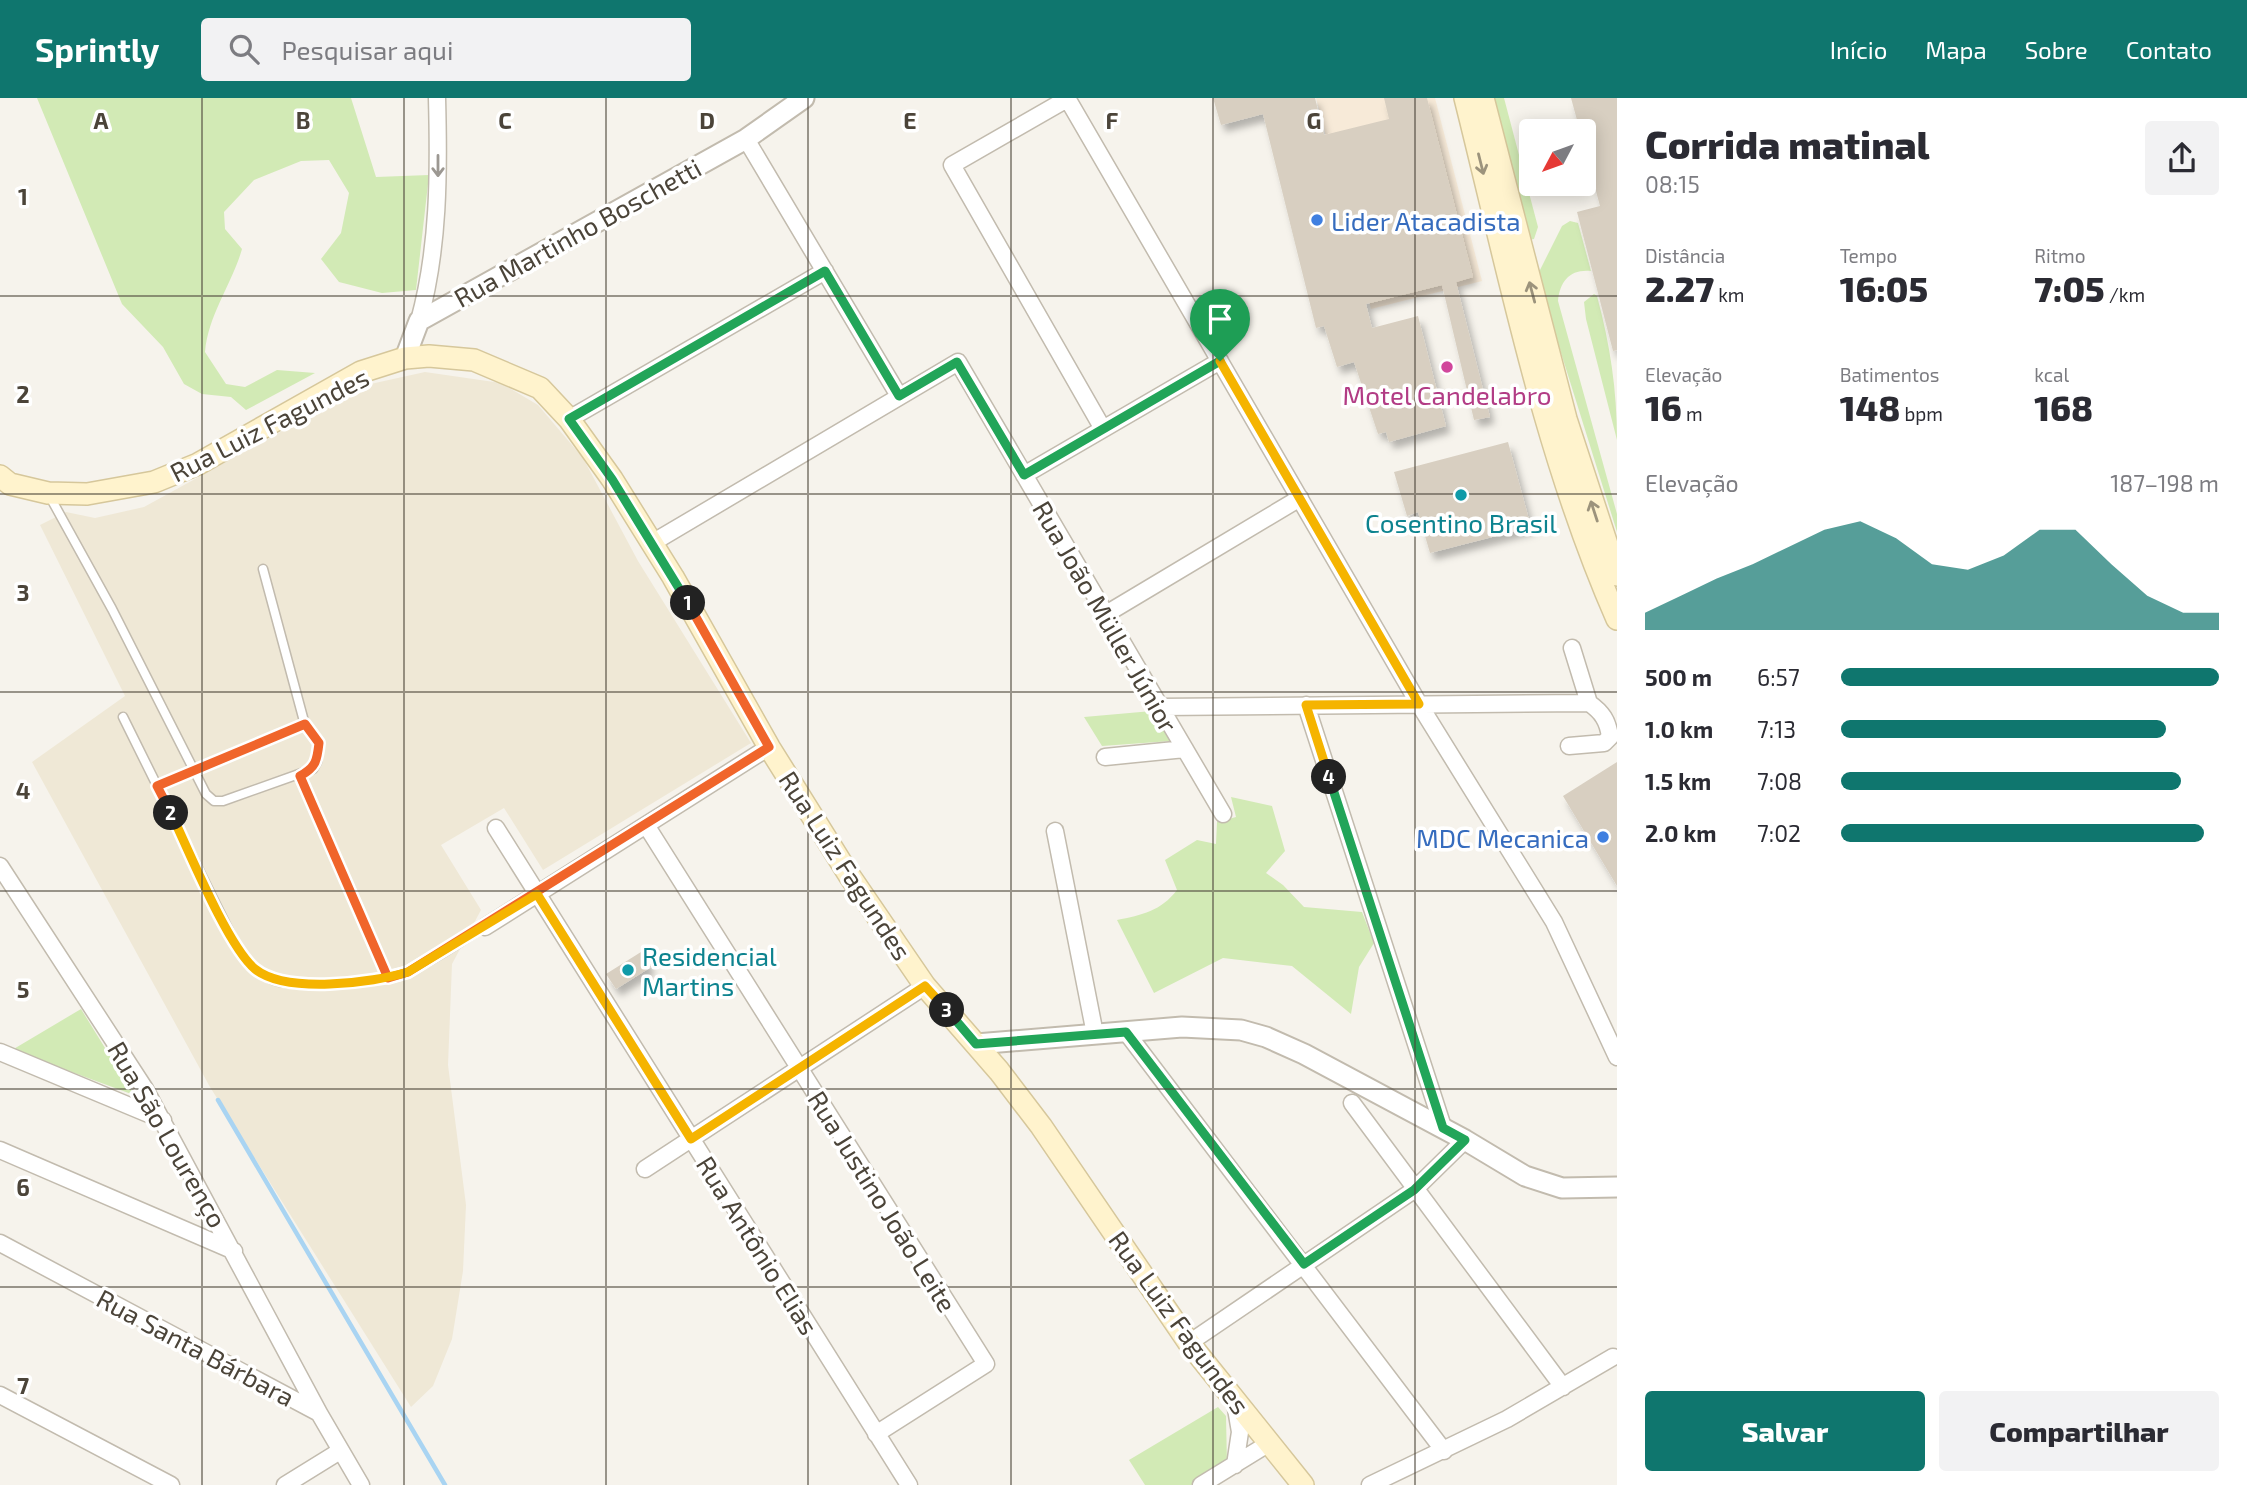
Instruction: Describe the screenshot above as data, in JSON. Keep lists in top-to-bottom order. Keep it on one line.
{"streets":{"main road":["Rua Luiz Fagundes"],"street":["Rua Martinho Boschetti","Rua João Müller Júnior","Rua São Lourenço","Rua Justino João Leite","Rua Antônio Elias","Rua Santa Bárbara"]},"crossings":[["Rua Luiz Fagundes","Rua João Müller Júnior"],["Rua São Lourenço","Rua Santa Bárbara"],["Rua Justino João Leite","Rua Antônio Elias"]],"places":["Lider Atacadista","Motel Candelabro","Cosentino Brasil","MDC Mecanica","Residencial Martins"],"north":"bottom left","page":{"header":"Sprintly","search":"Pesquisar aqui","nav":["Início","Mapa","Sobre","Contato"],"heading":["Corrida matinal","08:15"],"stats":[["Distância","2.27 km"],["Tempo","16:05"],["Ritmo","7:05 /km"],["Elevação","16 m"],["Batimentos","148 bpm"],["kcal","168"]],"chart":["Elevação","187–198 m"],"pins":["1","4","2","3"],"list":[{"name":"500 m","note":"6:57"},{"name":"1.0 km","note":"7:13"},{"name":"1.5 km","note":"7:08"},{"name":"2.0 km","note":"7:02"}],"buttons":["Salvar","Compartilhar"]},"grid":{"columns":["A","B","C","D","E","F","G"],"rows":["1","2","3","4","5","6","7"]}}
